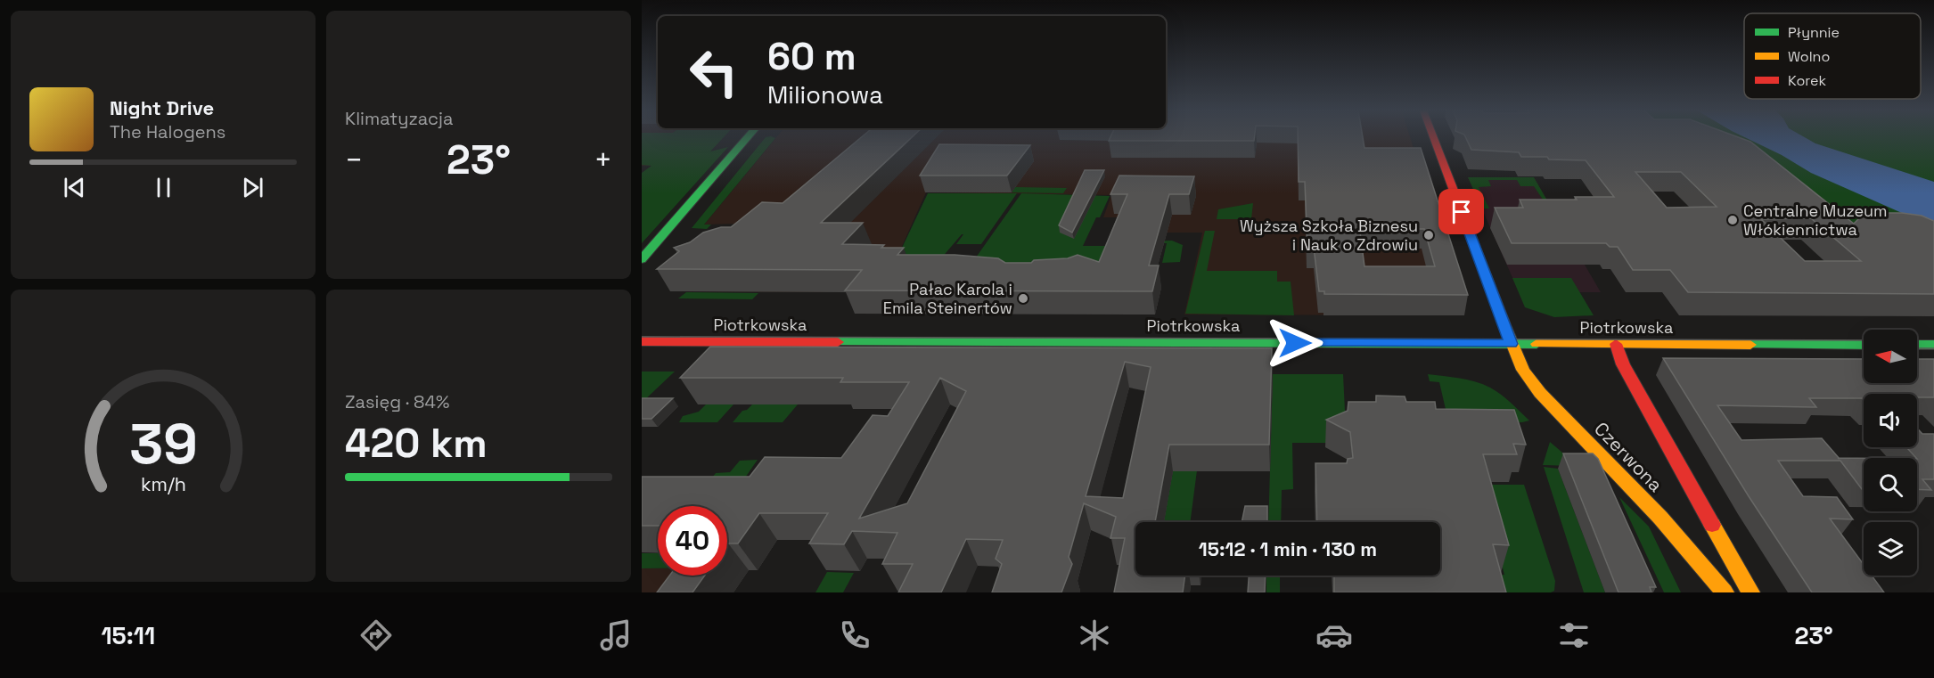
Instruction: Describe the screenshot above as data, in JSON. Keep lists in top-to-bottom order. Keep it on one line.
{"streets":{"street":["Piotrkowska","Czerwona"]},"crossings":[["Piotrkowska","Czerwona"]],"places":["Centralne Muzeum Włókiennictwa","Wyższa Szkoła Biznesu i Nauk o Zdrowiu","Pałac Karola i Emila Steinertów"],"legend":["Płynnie","Wolno","Korek"],"north":"left","page":{"tile":["Klimatyzacja",["Zasięg · 84%","420 km"]],"turn":["60 m","Milionowa"],"song":["Night Drive","The Halogens"],"heat":["−","23°","+"],"limit":"40","trip":"15:12 · 1 min · 130 m","tabs":["15:11","23°"],"gauge":["39","km/h"]}}
